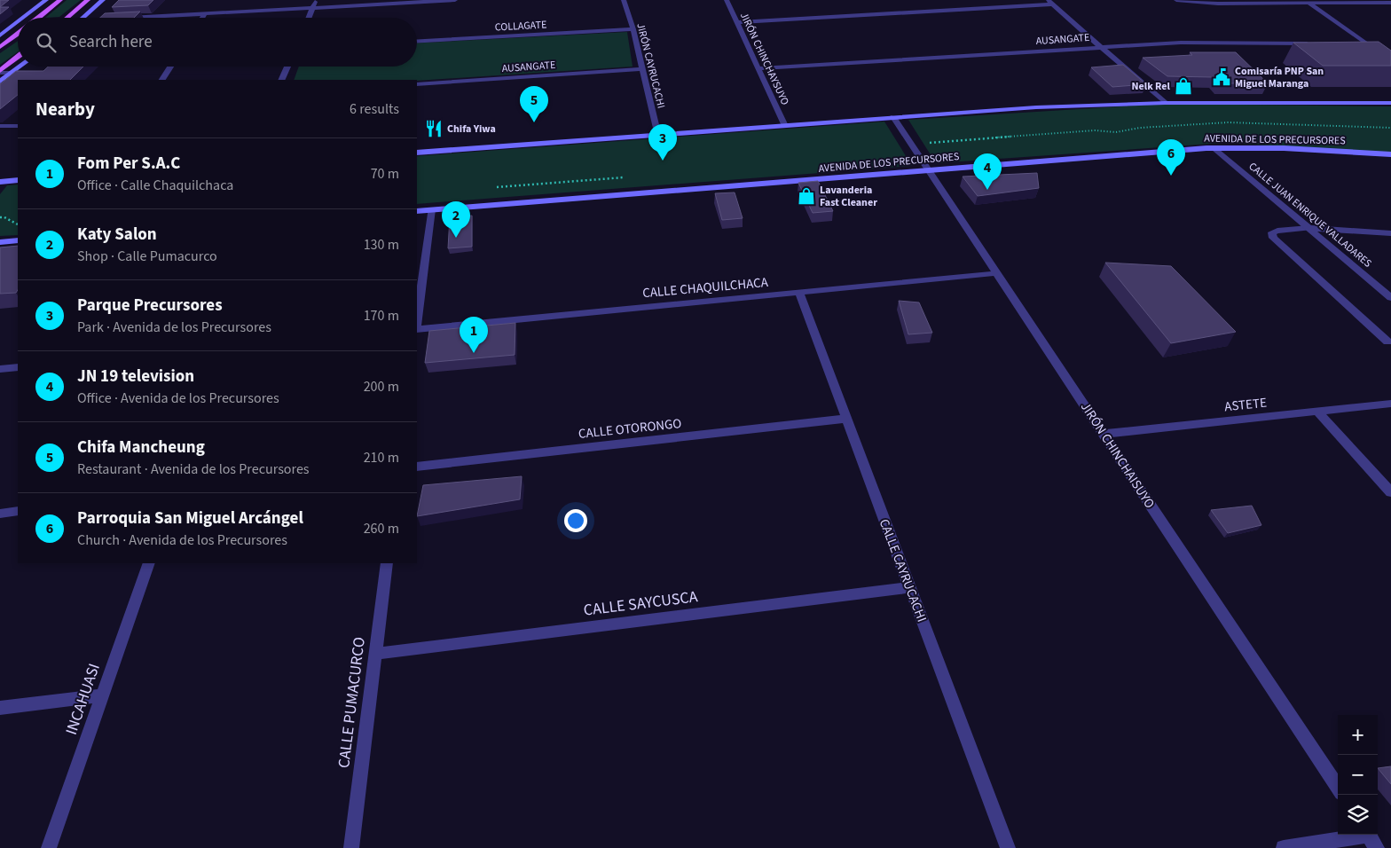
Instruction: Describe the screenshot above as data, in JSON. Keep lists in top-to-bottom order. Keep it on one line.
{"streets":{"main road":["AVENIDA DE LOS PRECURSORES"],"street":["COLLAGATE","AUSANGATE","JIRÓN CHINCHAYSUYO","JIRÓN CAYRUCACHI","CALLE JUAN ENRIQUE VALLADARES","CALLE CHAQUILCHACA","ASTETE","CALLE OTORONGO","JIRÓN CHINCHAISUYO","CALLE CAYRUCACHI","CALLE SAYCUSCA","INCAHUASI","CALLE PUMACURCO"]},"crossings":[["COLLAGATE","JIRÓN CAYRUCACHI"],["AUSANGATE","JIRÓN CHINCHAYSUYO"],["AUSANGATE","JIRÓN CAYRUCACHI"],["AVENIDA DE LOS PRECURSORES","CALLE JUAN ENRIQUE VALLADARES"],["AVENIDA DE LOS PRECURSORES","JIRÓN CHINCHAISUYO"],["CALLE CHAQUILCHACA","JIRÓN CHINCHAISUYO"],["CALLE CHAQUILCHACA","CALLE CAYRUCACHI"],["ASTETE","JIRÓN CHINCHAISUYO"],["CALLE OTORONGO","CALLE CAYRUCACHI"],["CALLE CAYRUCACHI","CALLE SAYCUSCA"],["CALLE SAYCUSCA","CALLE PUMACURCO"]],"places":{"public building":["Comisaría PNP San Miguel Maranga"],"shop":["Nelk Rel","Lavanderia Fast Cleaner"],"restaurant":["Chifa Yiwa"]},"page":{"search":"Search here","heading":["Nearby","6 results"],"pins":["5","3","6","4","2","1"],"list":[{"mark":"1","name":"Fom Per S.A.C","note":"Office · Calle Chaquilchaca","value":"70 m"},{"mark":"2","name":"Katy Salon","note":"Shop · Calle Pumacurco","value":"130 m"},{"mark":"3","name":"Parque Precursores","note":"Park · Avenida de los Precursores","value":"170 m"},{"mark":"4","name":"JN 19 television","note":"Office · Avenida de los Precursores","value":"200 m"},{"mark":"5","name":"Chifa Mancheung","note":"Restaurant · Avenida de los Precursores","value":"210 m"},{"mark":"6","name":"Parroquia San Miguel Arcángel","note":"Church · Avenida de los Precursores","value":"260 m"}],"map_buttons":["+","−"]}}
